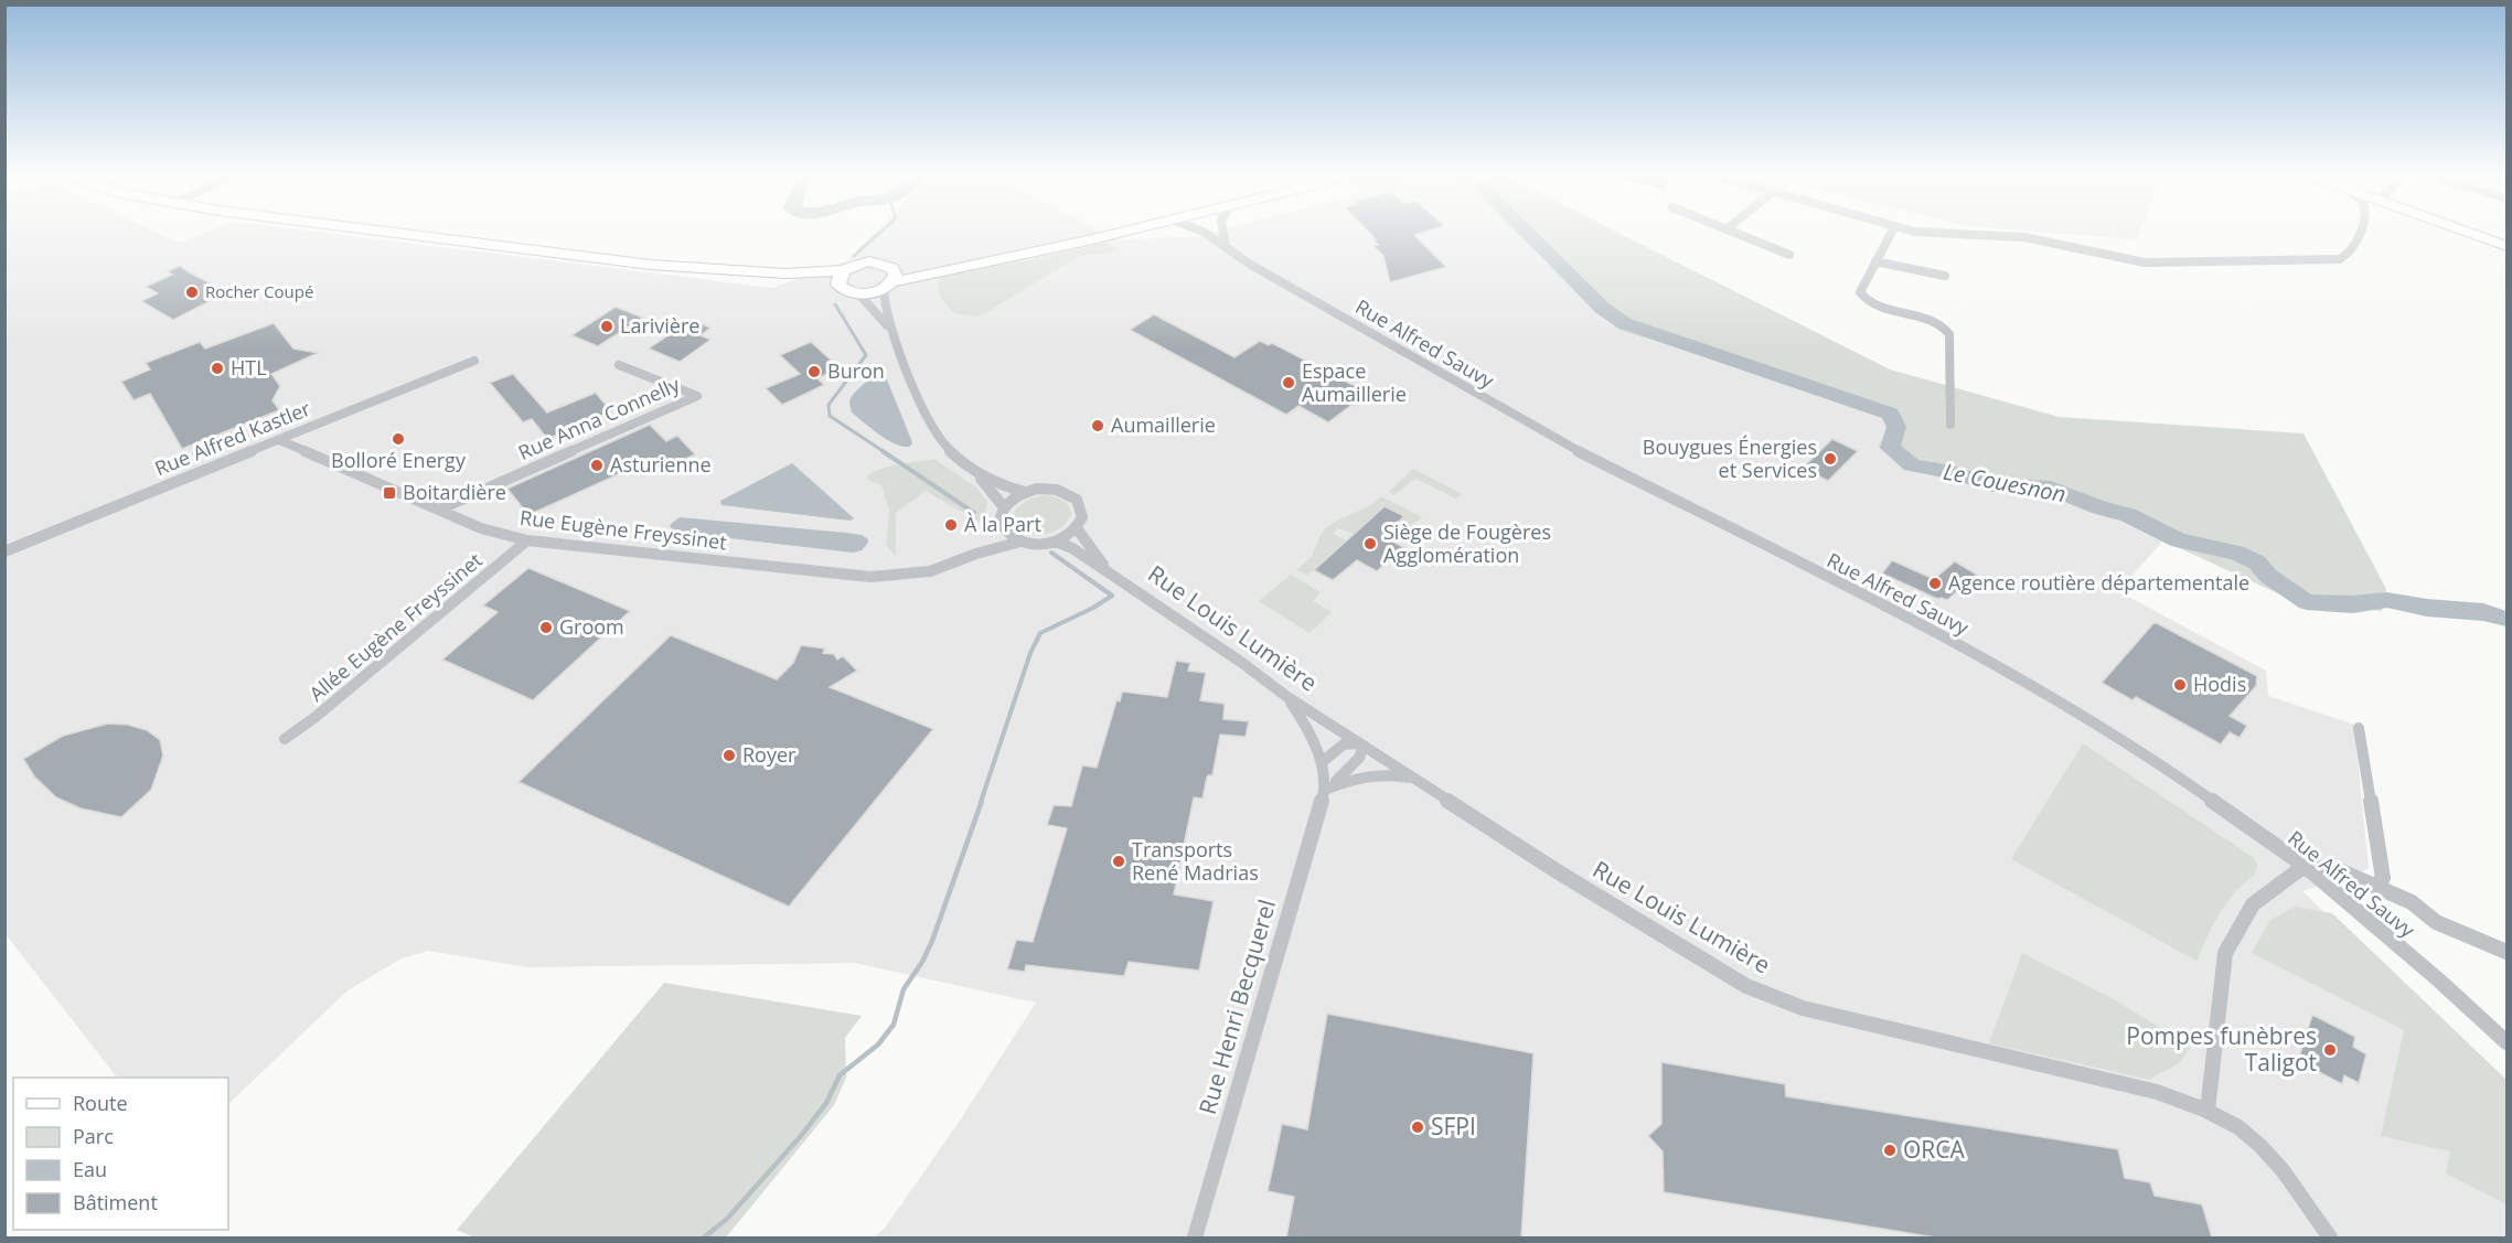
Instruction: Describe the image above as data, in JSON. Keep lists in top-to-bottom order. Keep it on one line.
{"streets":{"street":["Rue Alfred Sauvy","Rue Anna Connelly","Rue Alfred Kastler","Rue Eugène Freyssinet","Allée Eugène Freyssinet","Rue Louis Lumière","Rue Henri Becquerel"]},"crossings":[["Rue Anna Connelly","Rue Eugène Freyssinet"],["Rue Alfred Kastler","Rue Eugène Freyssinet"],["Rue Eugène Freyssinet","Allée Eugène Freyssinet"],["Rue Eugène Freyssinet","Rue Louis Lumière"],["Rue Louis Lumière","Rue Henri Becquerel"]],"water":["Le Couesnon"],"places":{"other":["Rocher Coupé","Larivière","HTL","Buron","Espace Aumaillerie","Aumaillerie","Bolloré Energy","Bouygues Énergies et Services","Asturienne","À la Part","Siège de Fougères Agglomération","Agence routière départementale","Groom","Hodis","Royer","Transports René Madrias","Pompes funèbres Taligot","SFPI","ORCA"],"transit":["Boitardière"]},"legend":["Route","Parc","Eau","Bâtiment"]}
